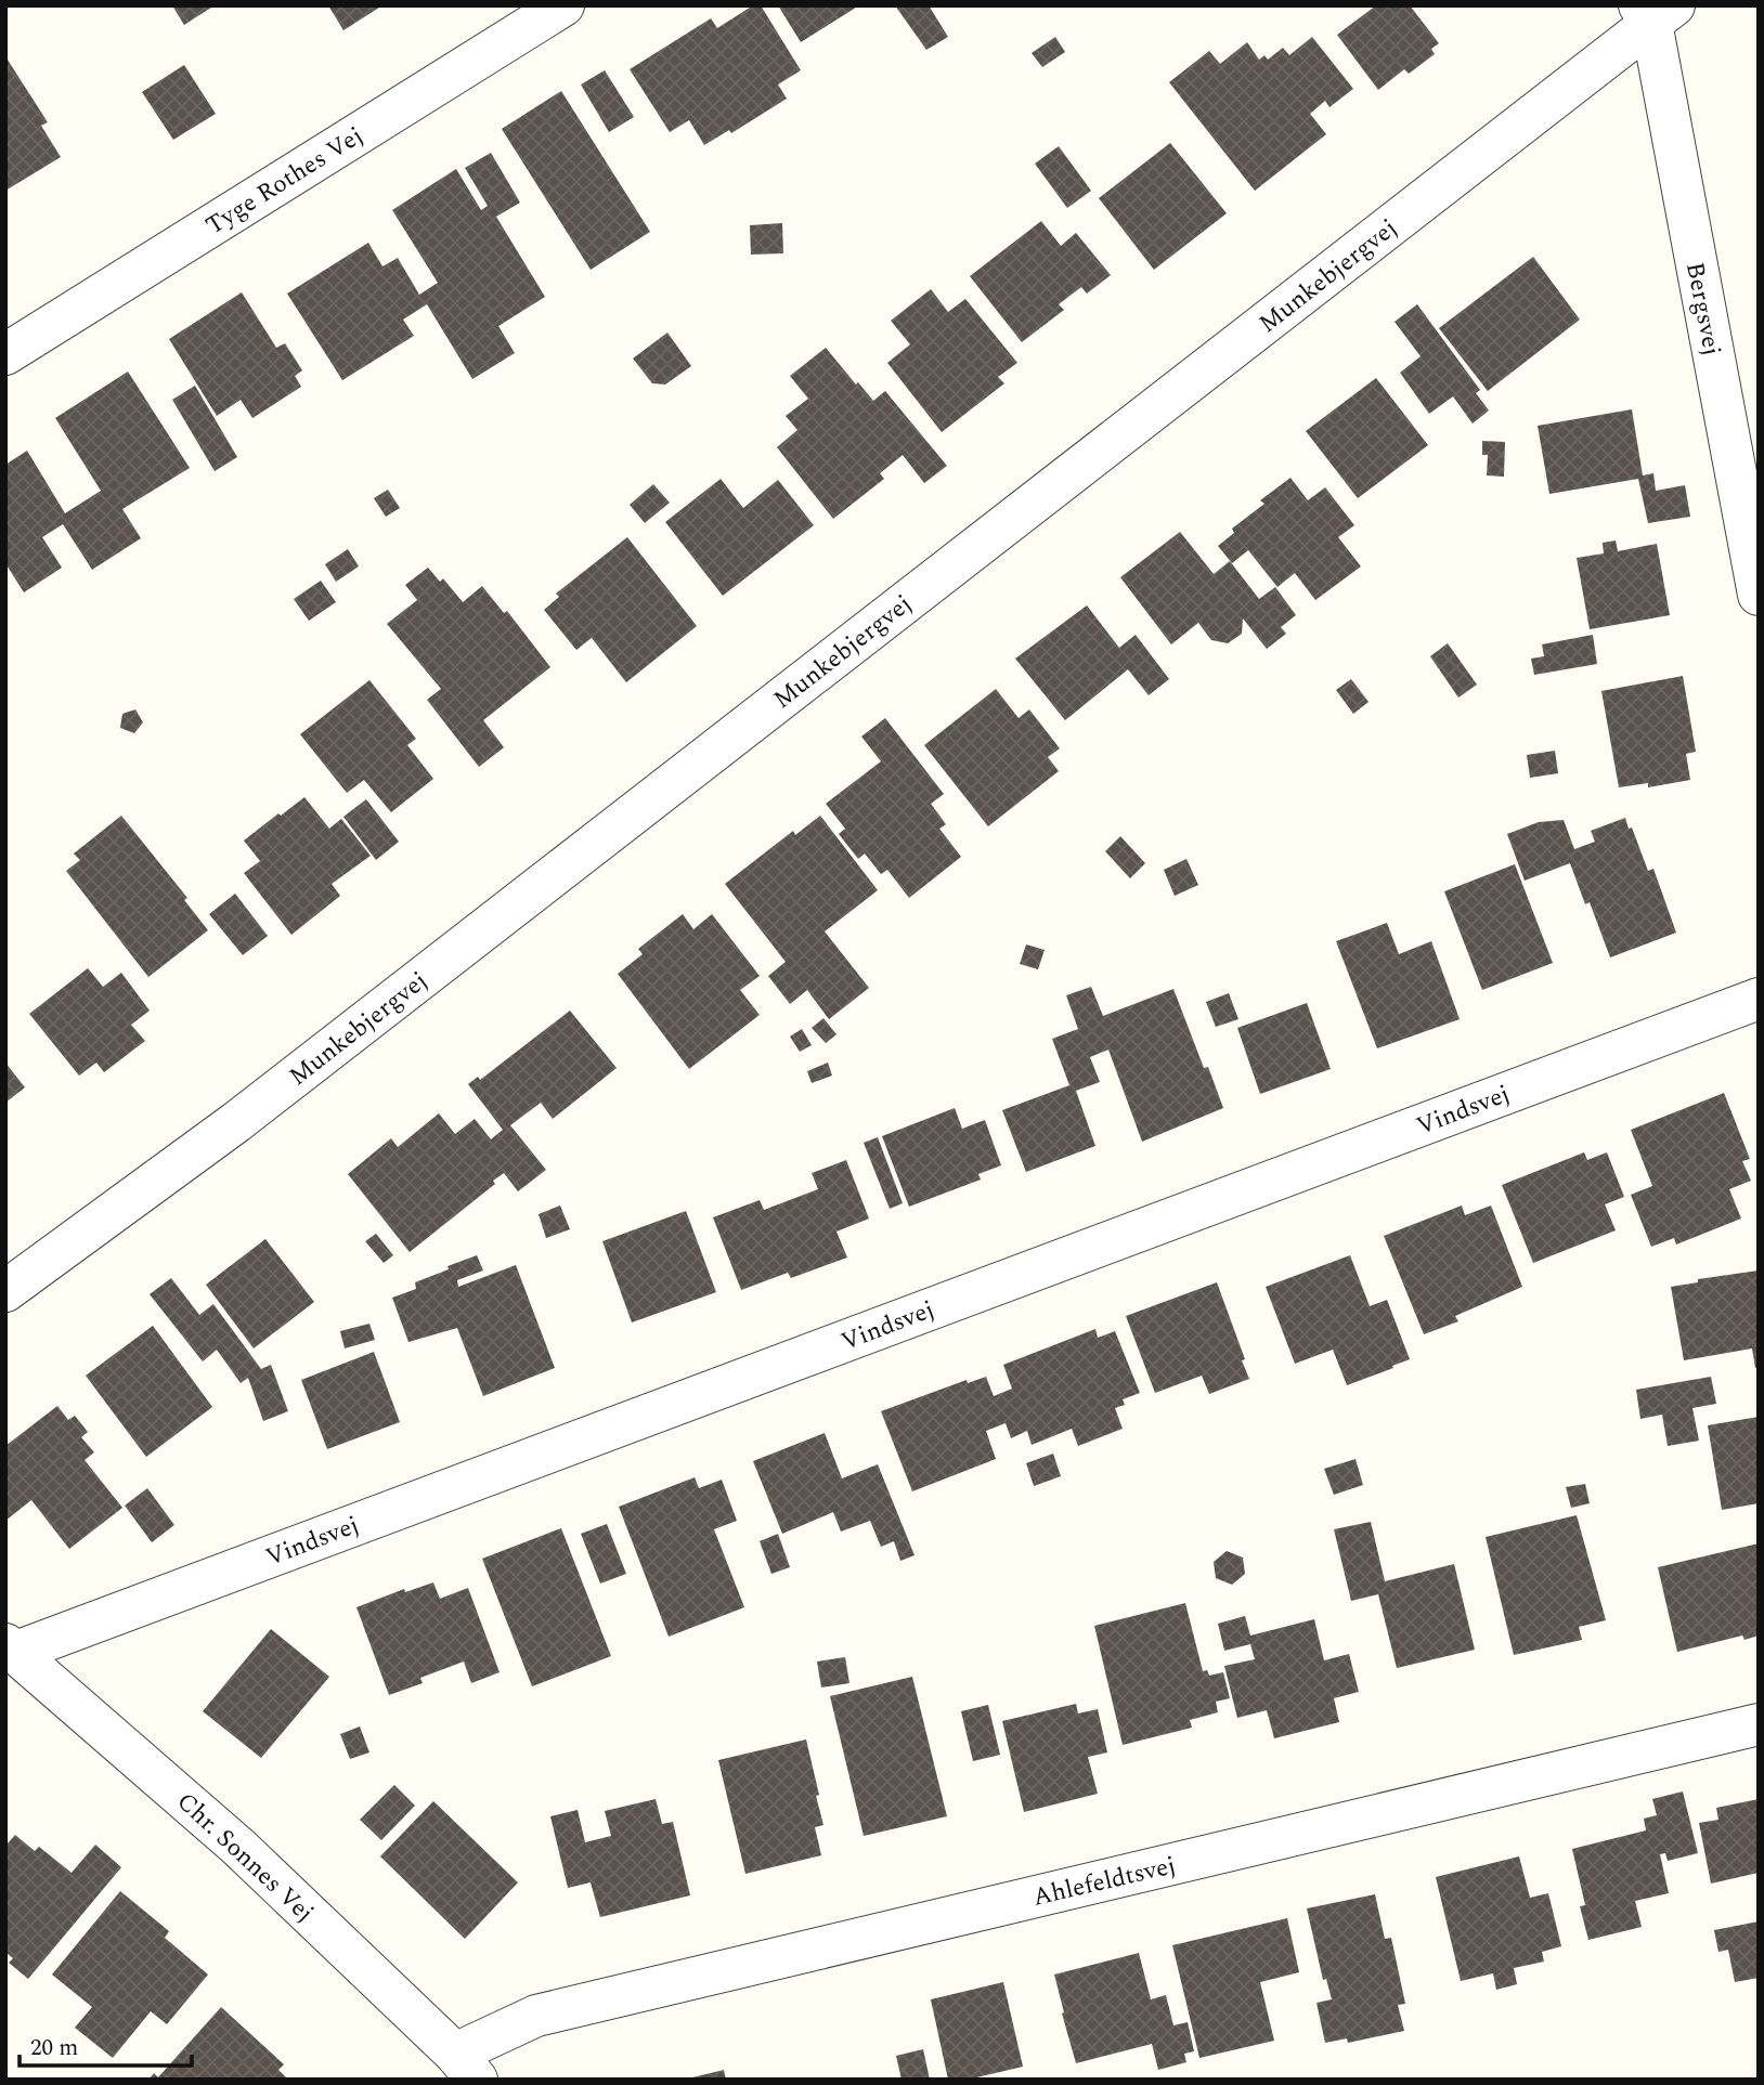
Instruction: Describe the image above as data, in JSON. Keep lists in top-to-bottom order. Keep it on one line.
{"streets":{"street":["Tyge Rothes Vej","Munkebjergvej","Bergsvej","Vindsvej","Chr. Sonnes Vej","Ahlefeldtsvej"]},"crossings":[["Munkebjergvej","Bergsvej"],["Vindsvej","Chr. Sonnes Vej"],["Chr. Sonnes Vej","Ahlefeldtsvej"]],"scale_bar":"20 m"}
